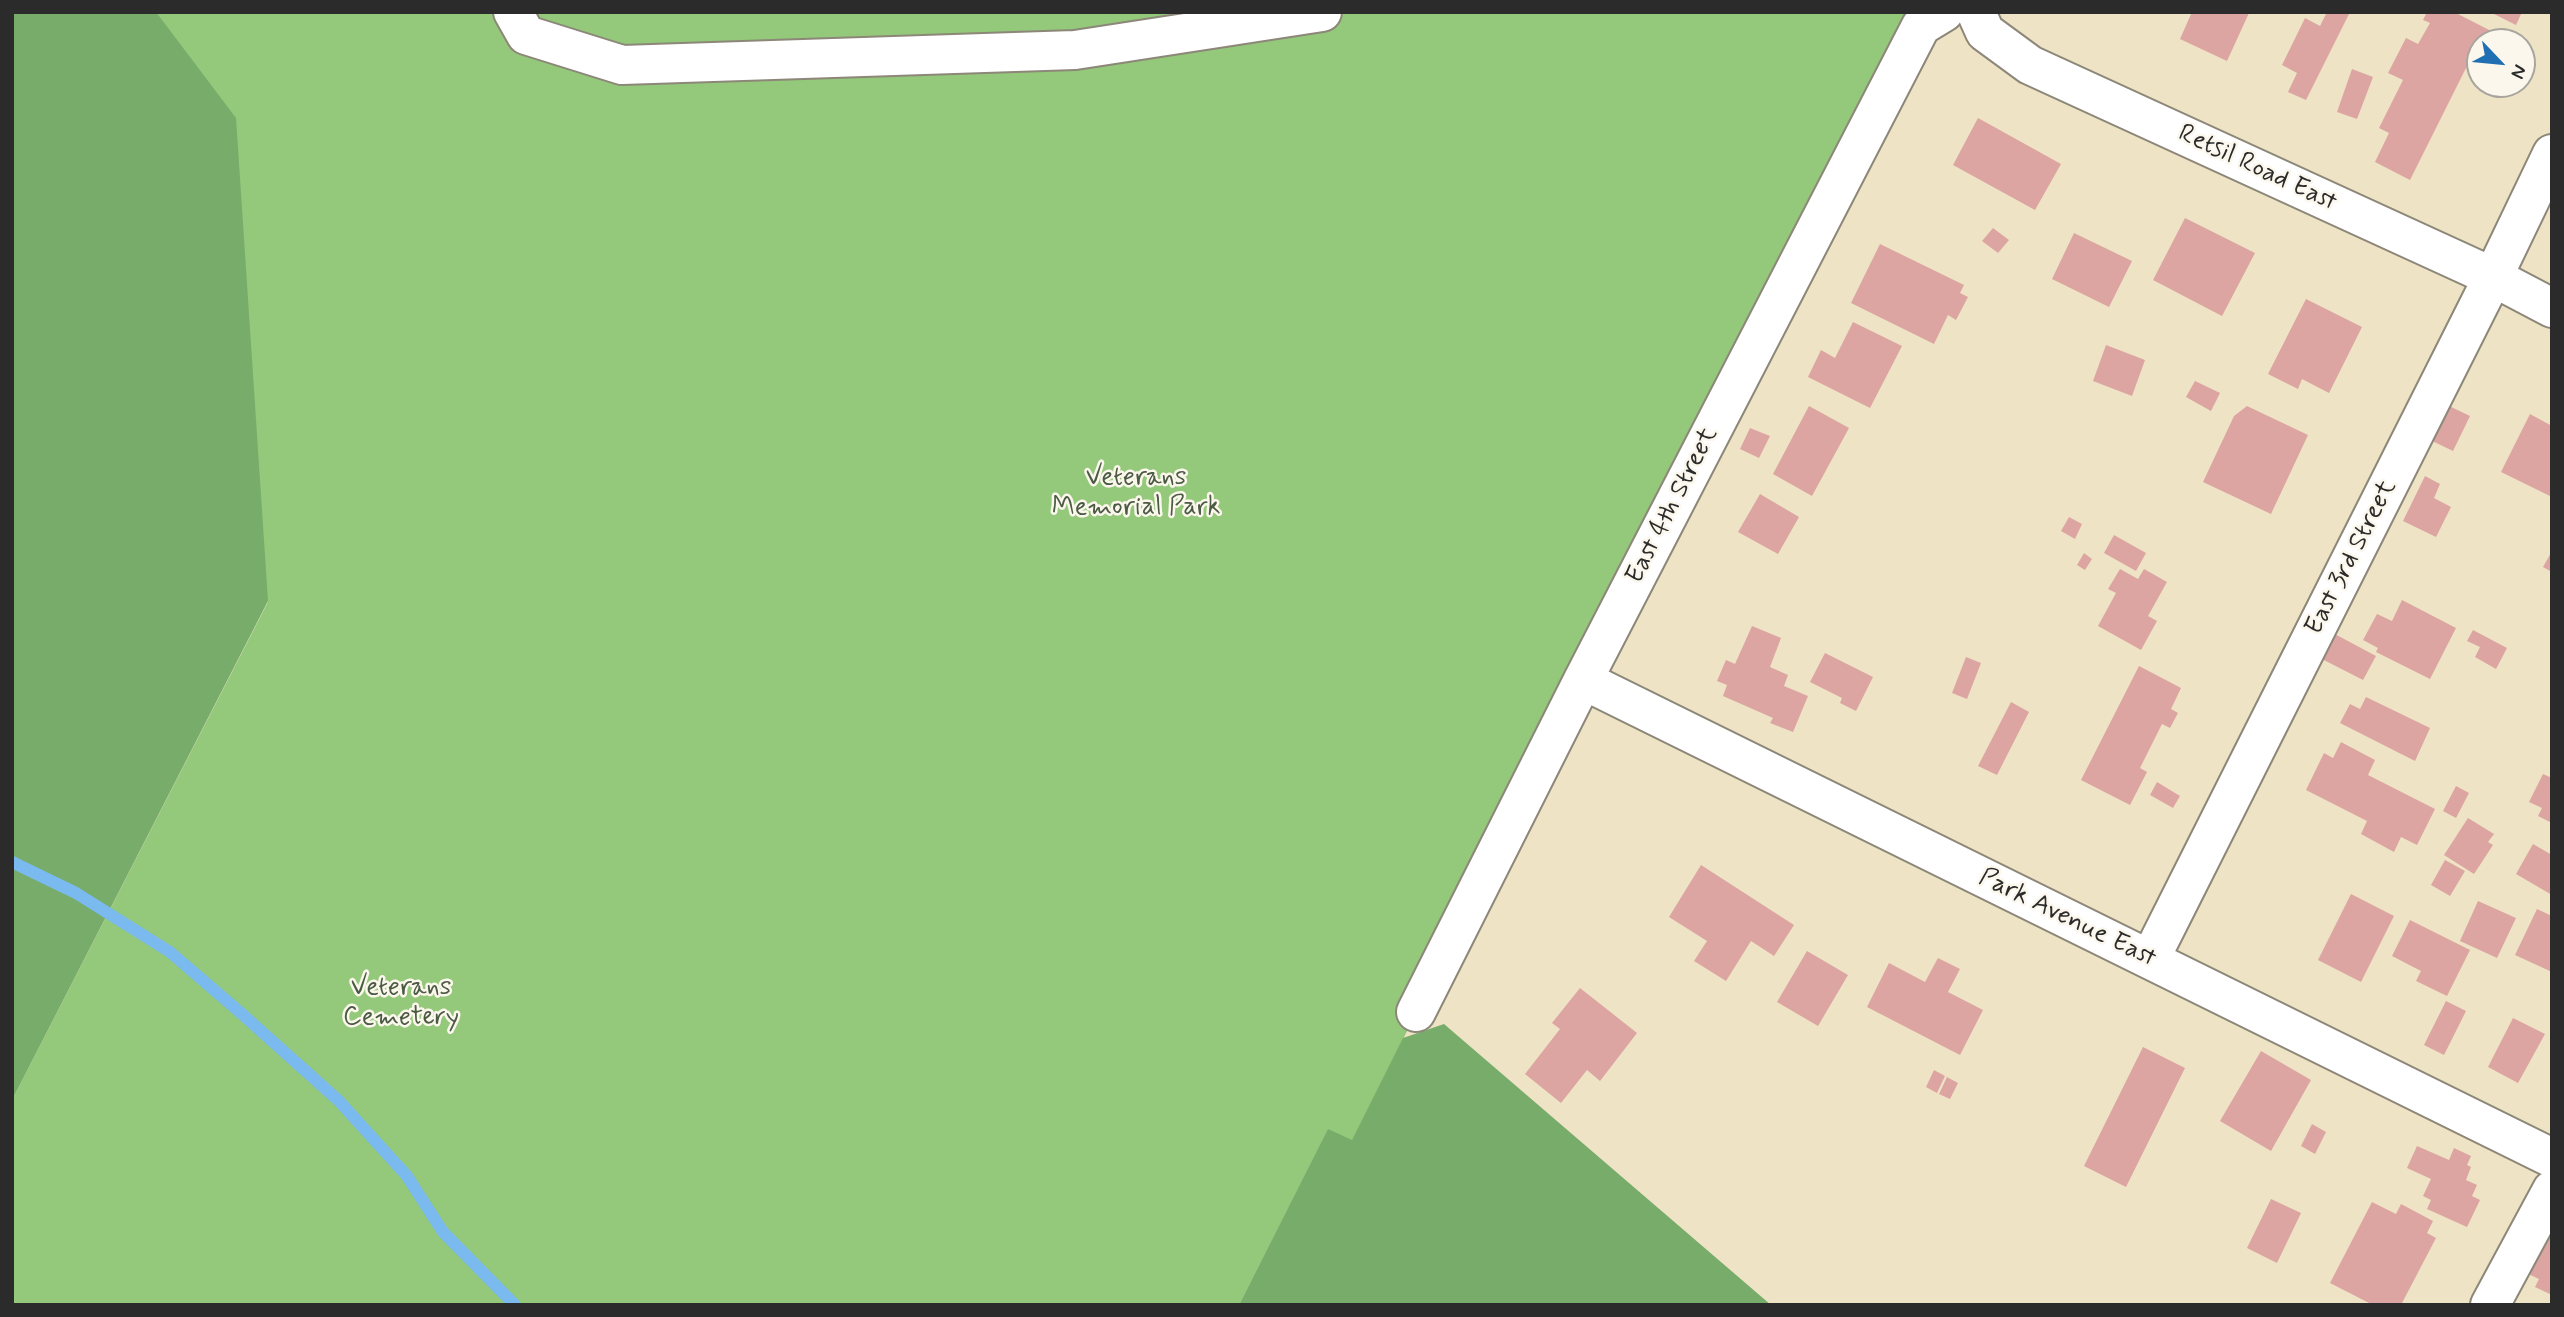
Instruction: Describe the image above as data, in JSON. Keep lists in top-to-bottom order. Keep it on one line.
{"streets":{"street":["Retsil Road East","East 4th Street","East 3rd Street","Park Avenue East"]},"crossings":[["Retsil Road East","East 3rd Street"],["East 4th Street","Park Avenue East"],["East 3rd Street","Park Avenue East"]],"parks":["Veterans Memorial Park","Veterans Cemetery"],"north":"bottom right"}
